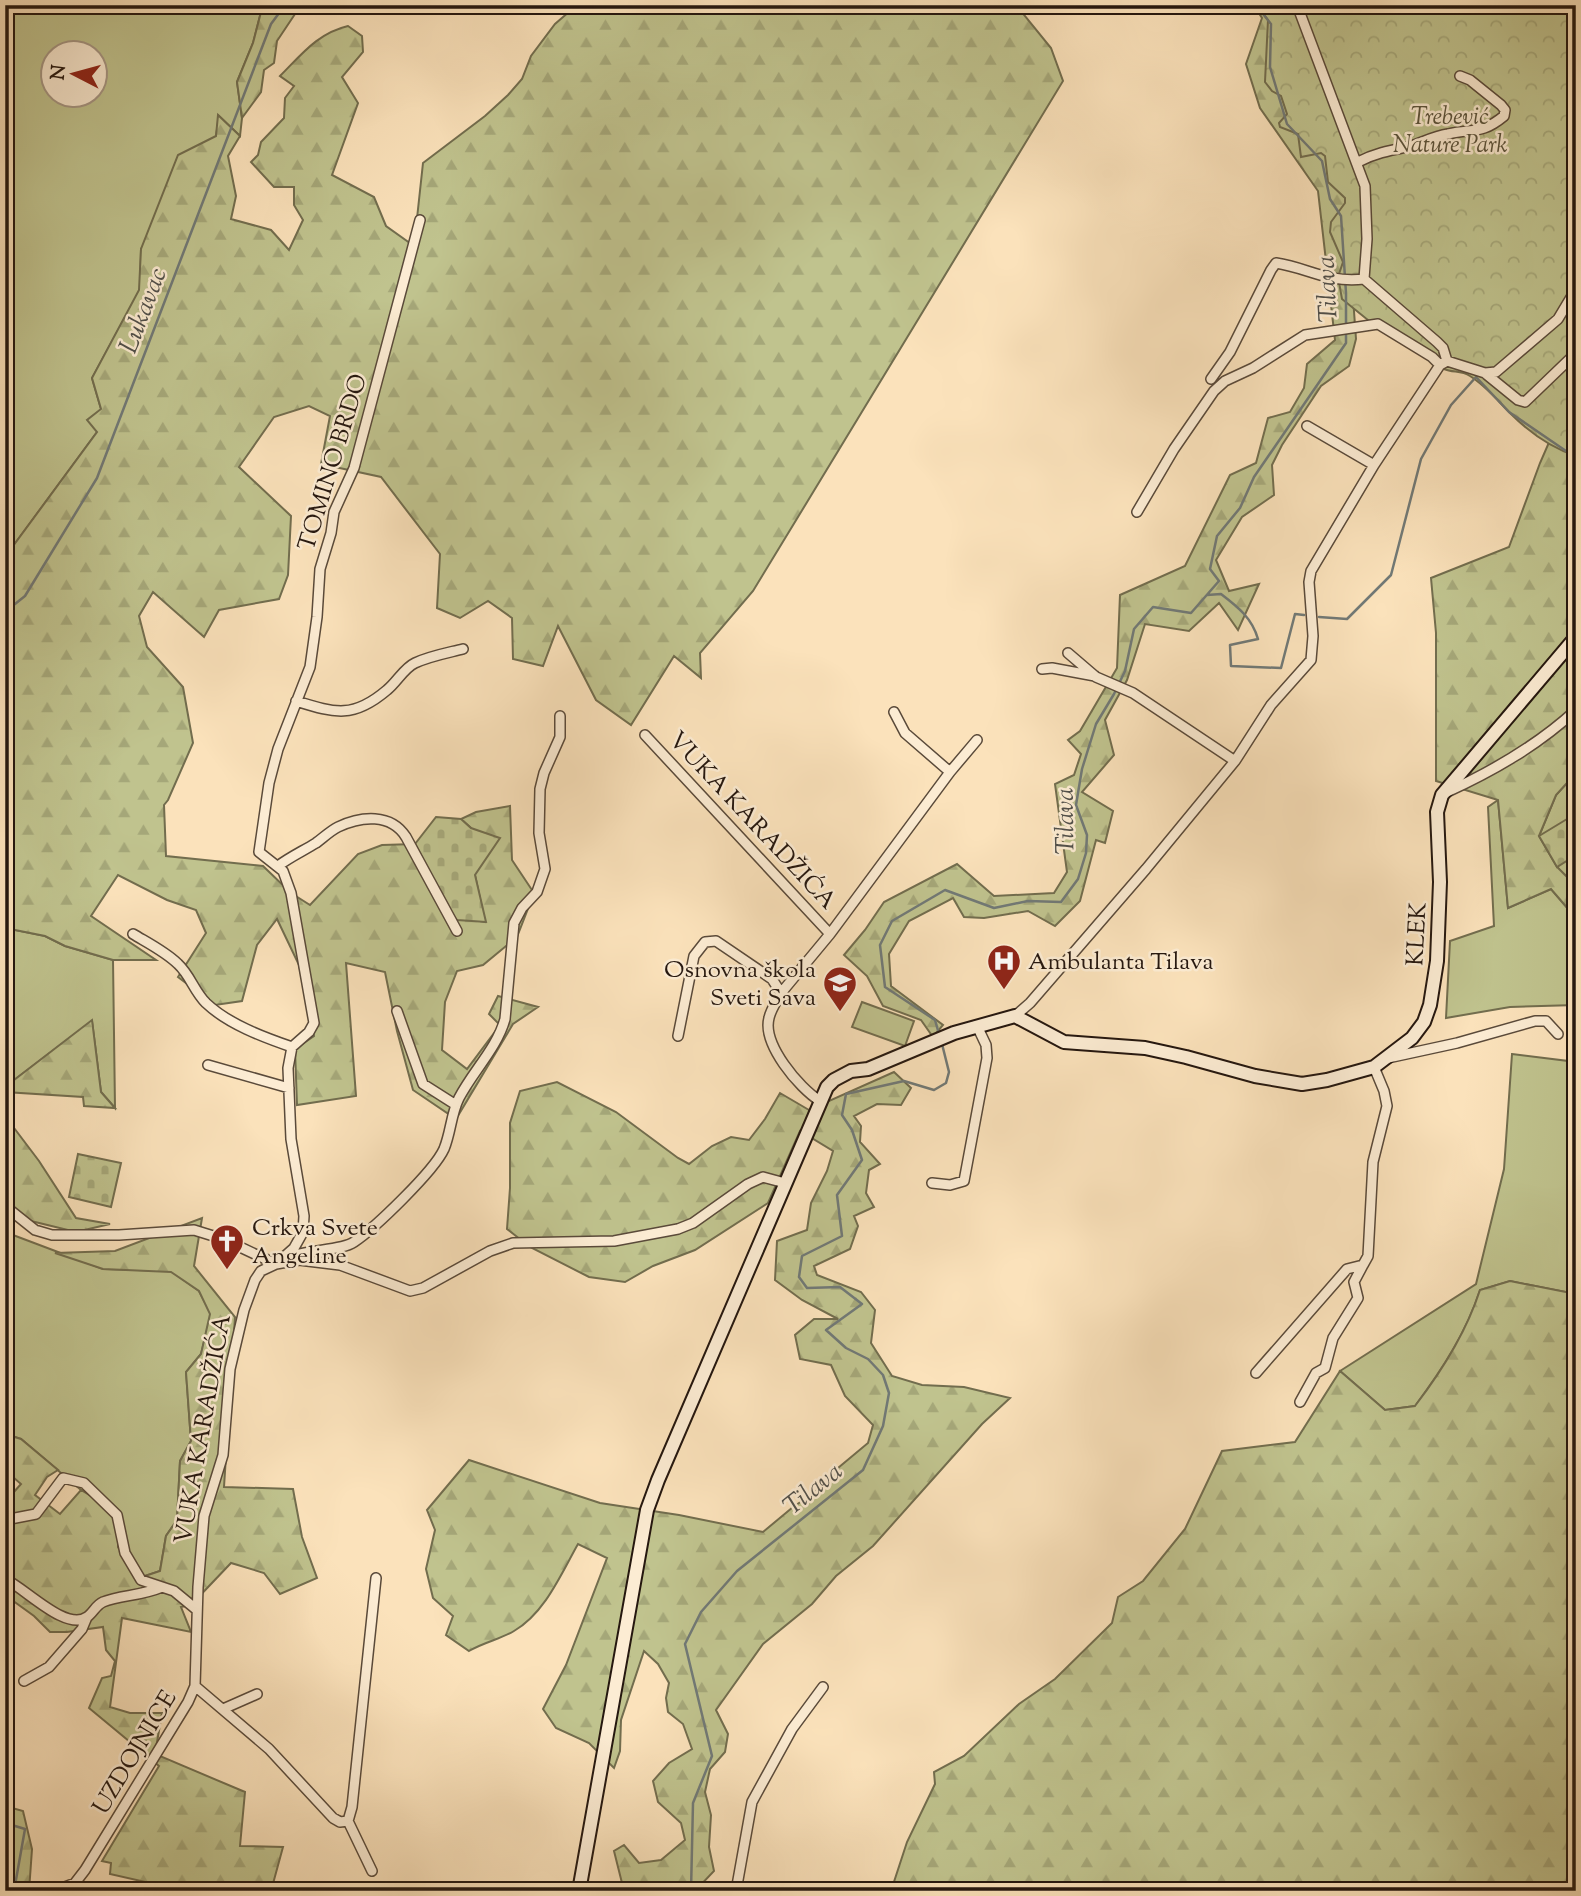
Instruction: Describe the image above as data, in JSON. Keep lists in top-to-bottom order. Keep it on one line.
{"streets":{"street":["TOMINO BRDO","VUKA KARADŽIĆA","KLEK","UZDOJNICE"]},"crossings":[["VUKA KARADŽIĆA","UZDOJNICE"]],"water":["Tilava","Lukavac"],"parks":["Trebević Nature Park"],"places":{"hospital":["Ambulanta Tilava"],"school or university":["Osnovna škola Sveti Sava"],"church":["Crkva Svete Angeline"]},"north":"left"}
